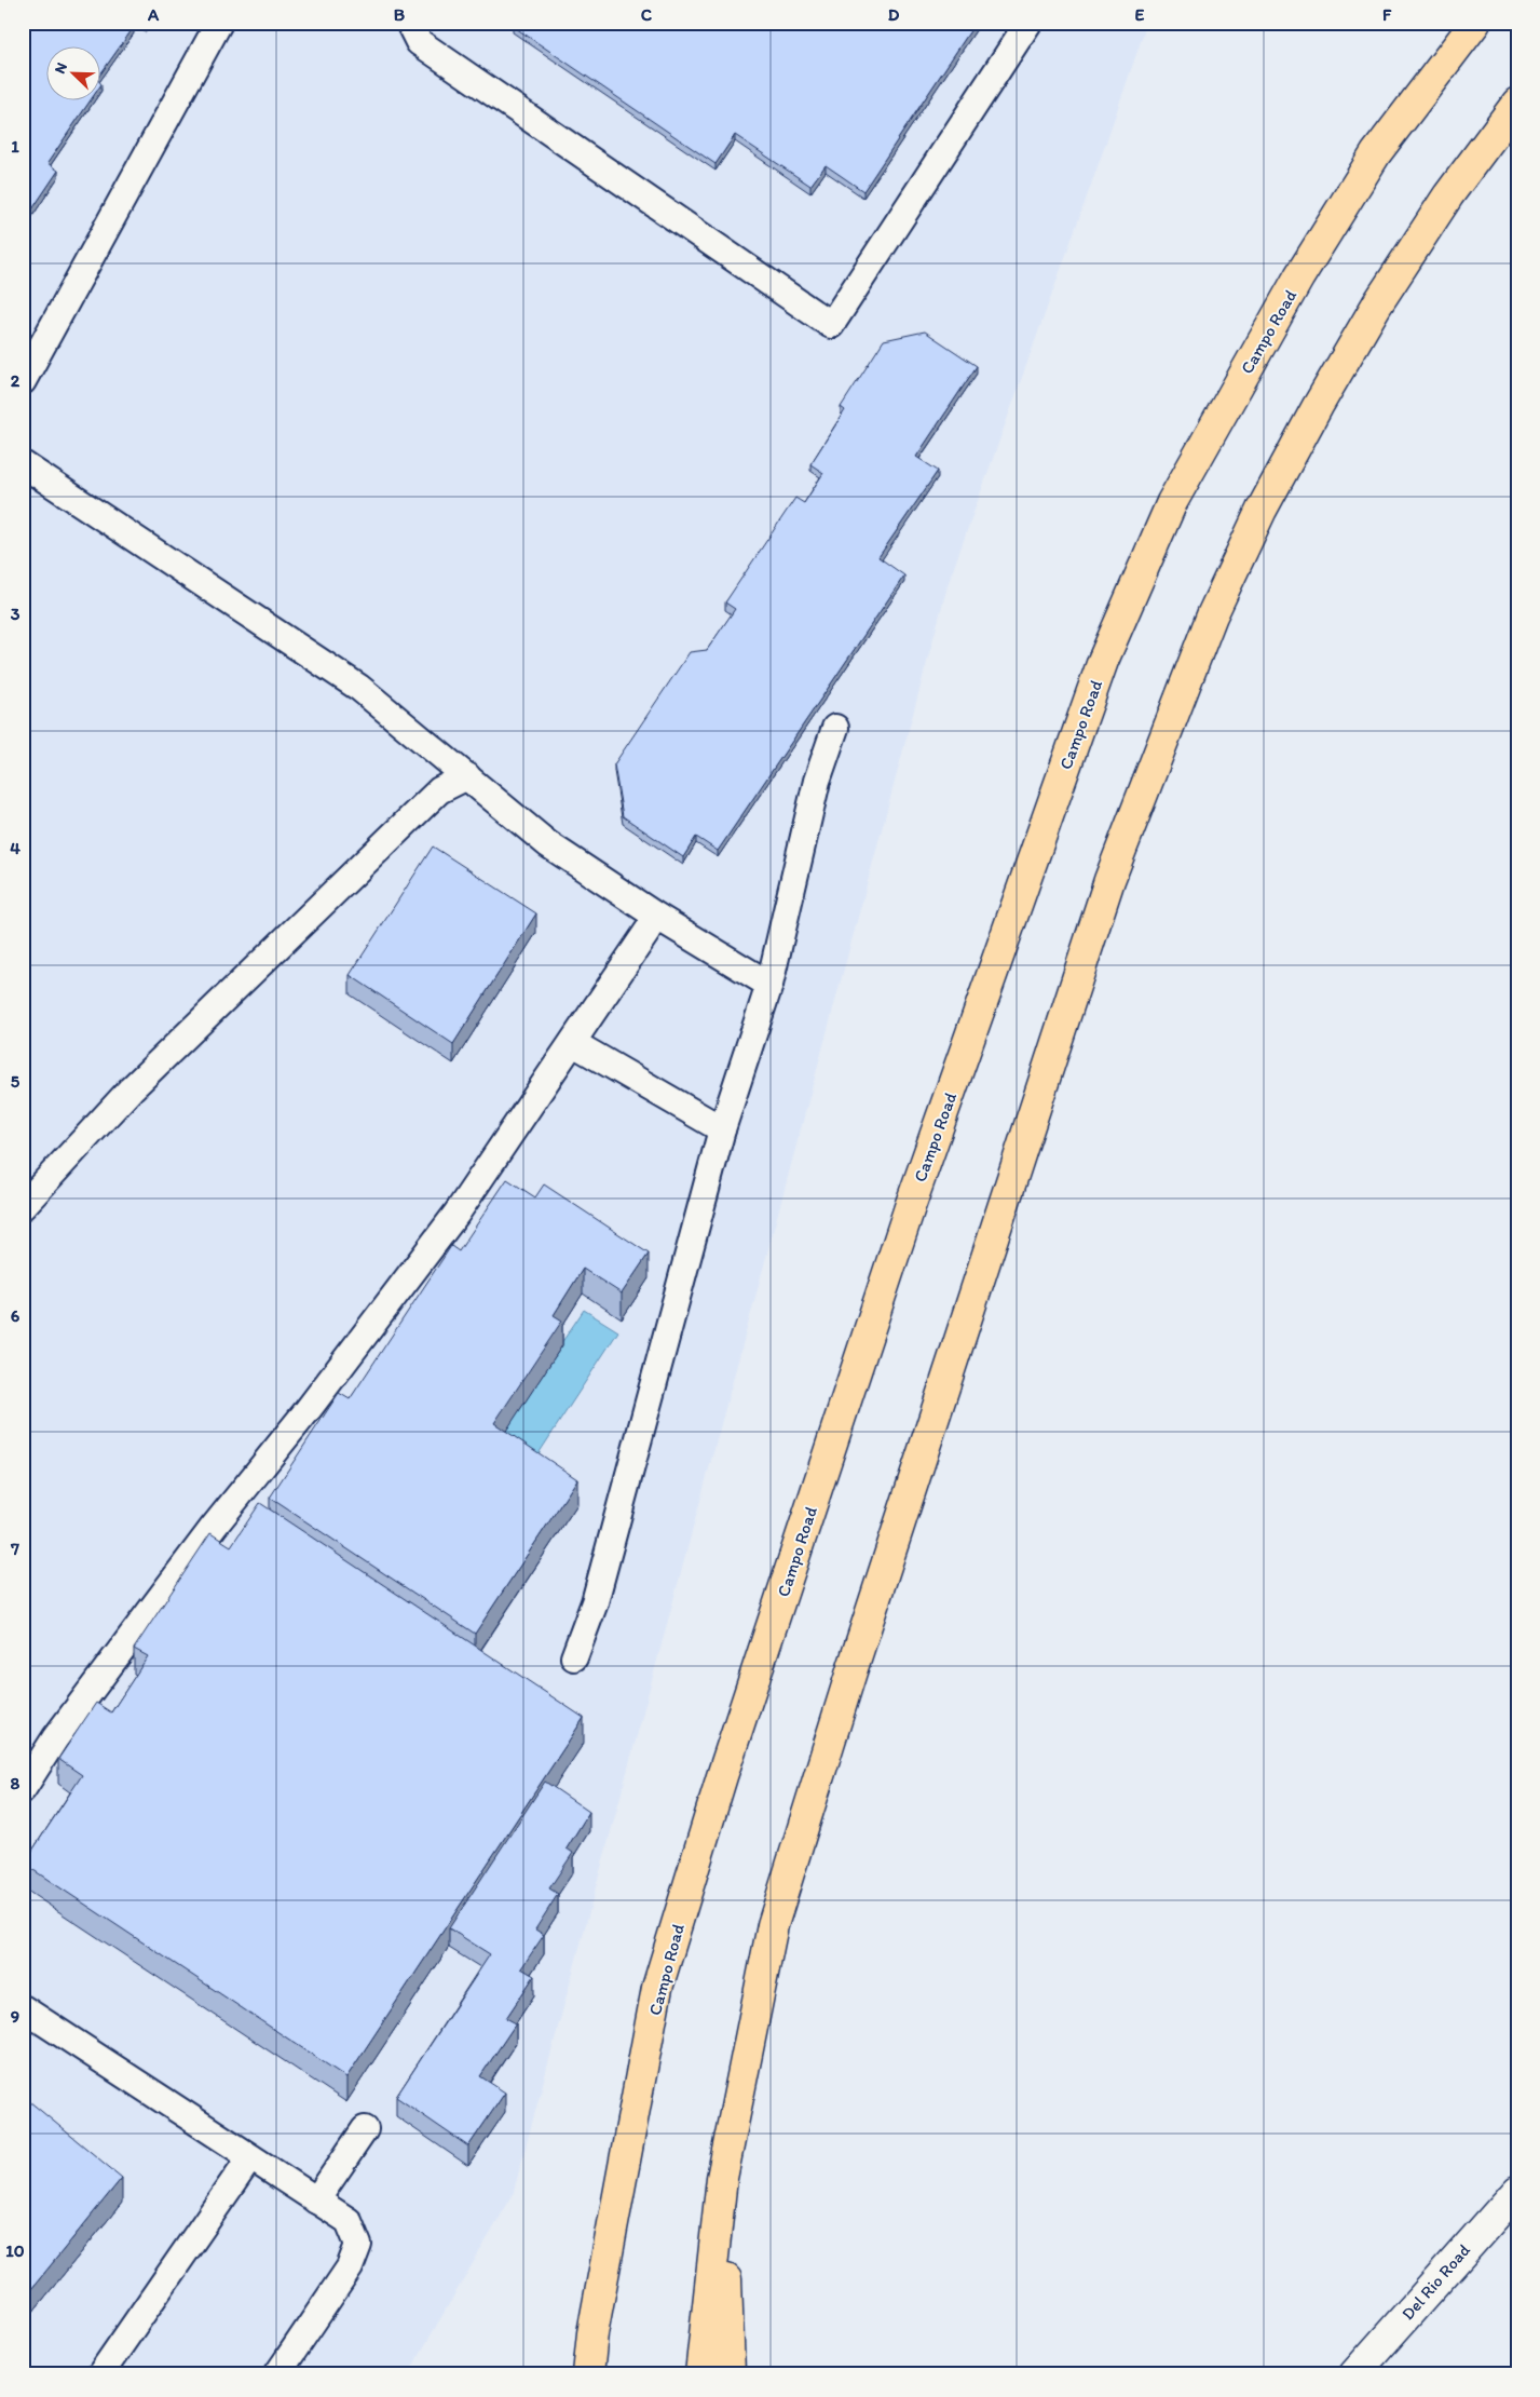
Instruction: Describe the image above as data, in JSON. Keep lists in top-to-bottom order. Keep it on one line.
{"streets":{"highway":["Campo Road"],"main road":["Del Rio Road"]},"north":"top left","grid":{"columns":["A","B","C","D","E","F"],"rows":["1","2","3","4","5","6","7","8","9","10"]}}
